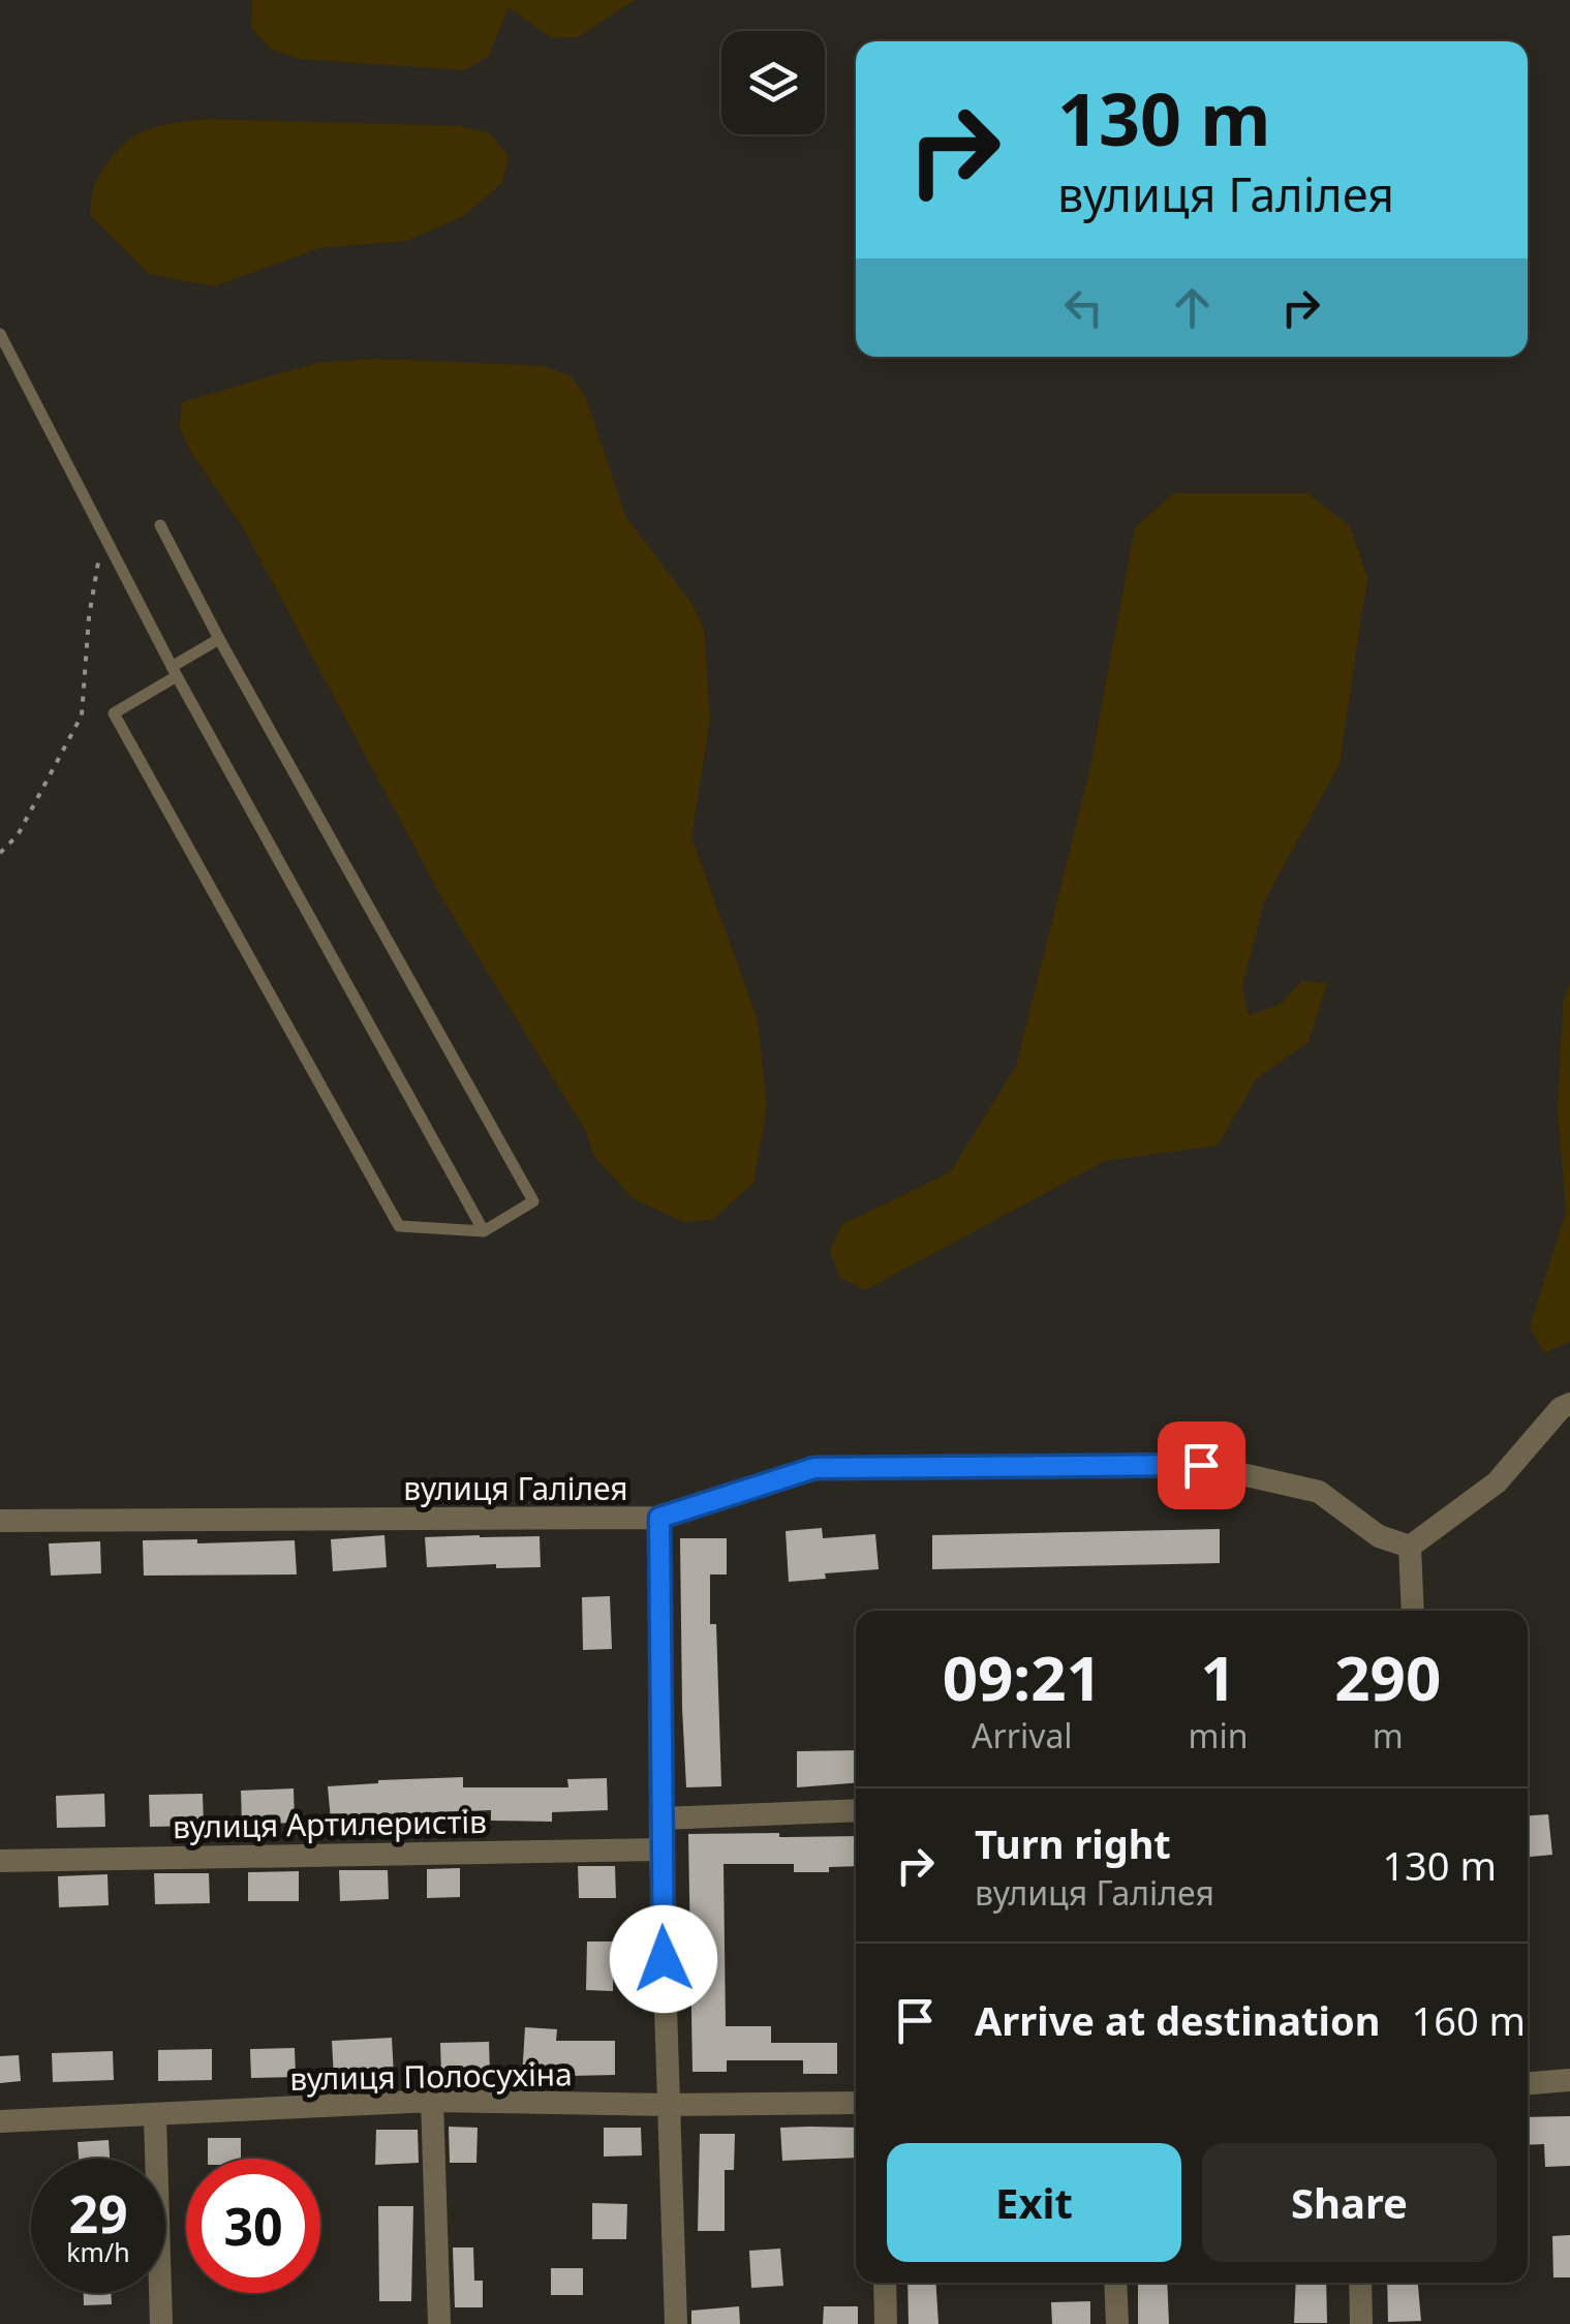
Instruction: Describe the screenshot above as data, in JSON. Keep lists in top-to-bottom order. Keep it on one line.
{"streets":{"street":["вулиця Галілея","вулиця Артилеристів","вулиця Полосухіна"]},"page":{"turn":["130 m","вулиця Галілея"],"eta":["09:21","Arrival","1","min","290","m"],"list":[{"name":"Turn right","note":"вулиця Галілея","value":"130 m"},{"name":"Arrive at destination","value":"160 m"}],"buttons":["Exit","Share"],"speed":"29 km/h","limit":"30"}}
